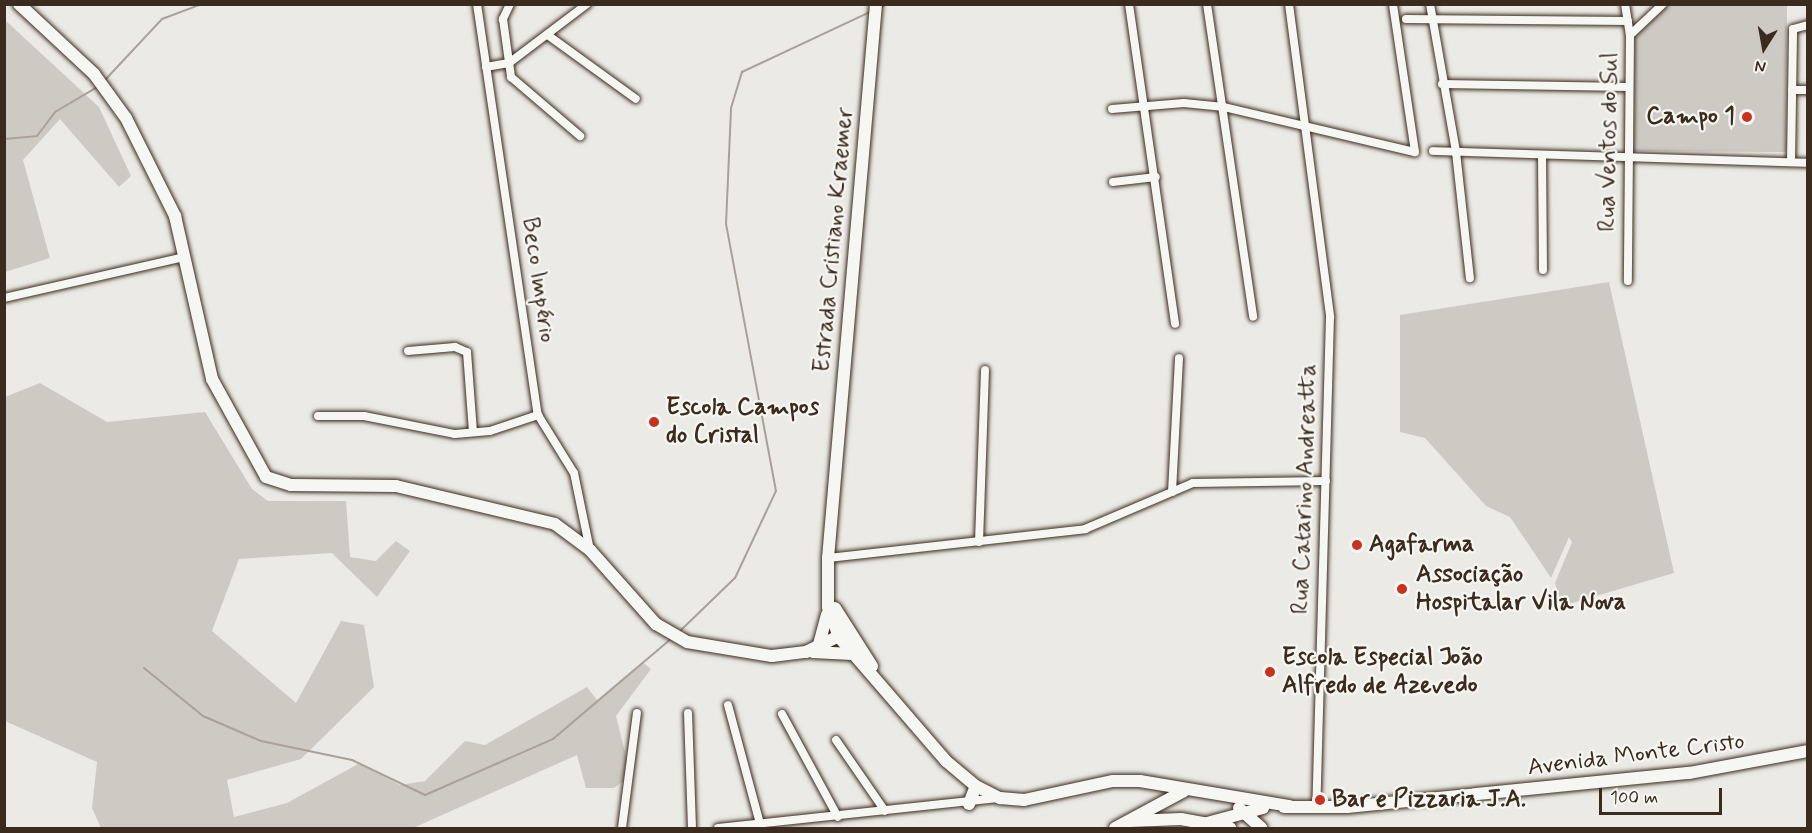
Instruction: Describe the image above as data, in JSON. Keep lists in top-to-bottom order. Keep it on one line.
{"streets":{"main road":["Estrada Cristiano Kraemer","Avenida Monte Cristo"],"street":["Rua Ventos do Sul","Beco Império","Rua Catarino Andreatta"]},"crossings":[["Estrada Cristiano Kraemer","Avenida Monte Cristo"],["Rua Catarino Andreatta","Avenida Monte Cristo"]],"places":["Campo 1","Escola Campos do Cristal","Agafarma","Associação Hospitalar Vila Nova","Escola Especial João Alfredo de Azevedo","Bar e Pizzaria J.A."],"scale_bar":"100 m","north":"bottom"}
